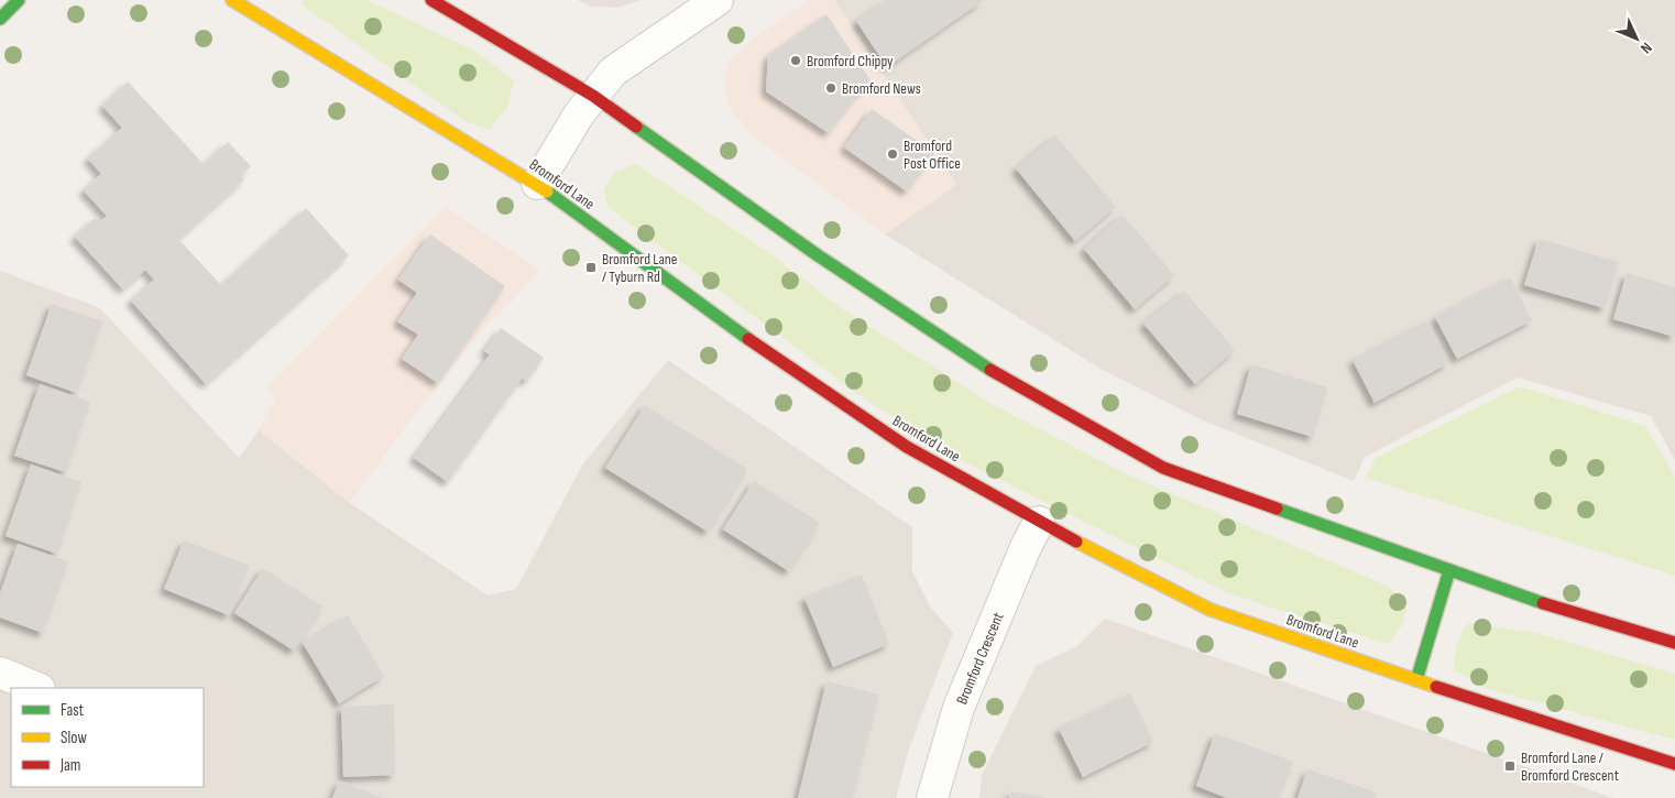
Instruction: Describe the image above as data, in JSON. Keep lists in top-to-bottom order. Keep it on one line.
{"streets":{"main road":["Bromford Lane"],"street":["Bromford Crescent"]},"crossings":[["Bromford Lane","Bromford Crescent"]],"places":{"other":["Bromford Chippy","Bromford News","Bromford Post Office"],"transit":["Bromford Lane / Tyburn Rd","Bromford Lane / Bromford Crescent"]},"legend":["Fast","Slow","Jam"],"north":"bottom right"}
